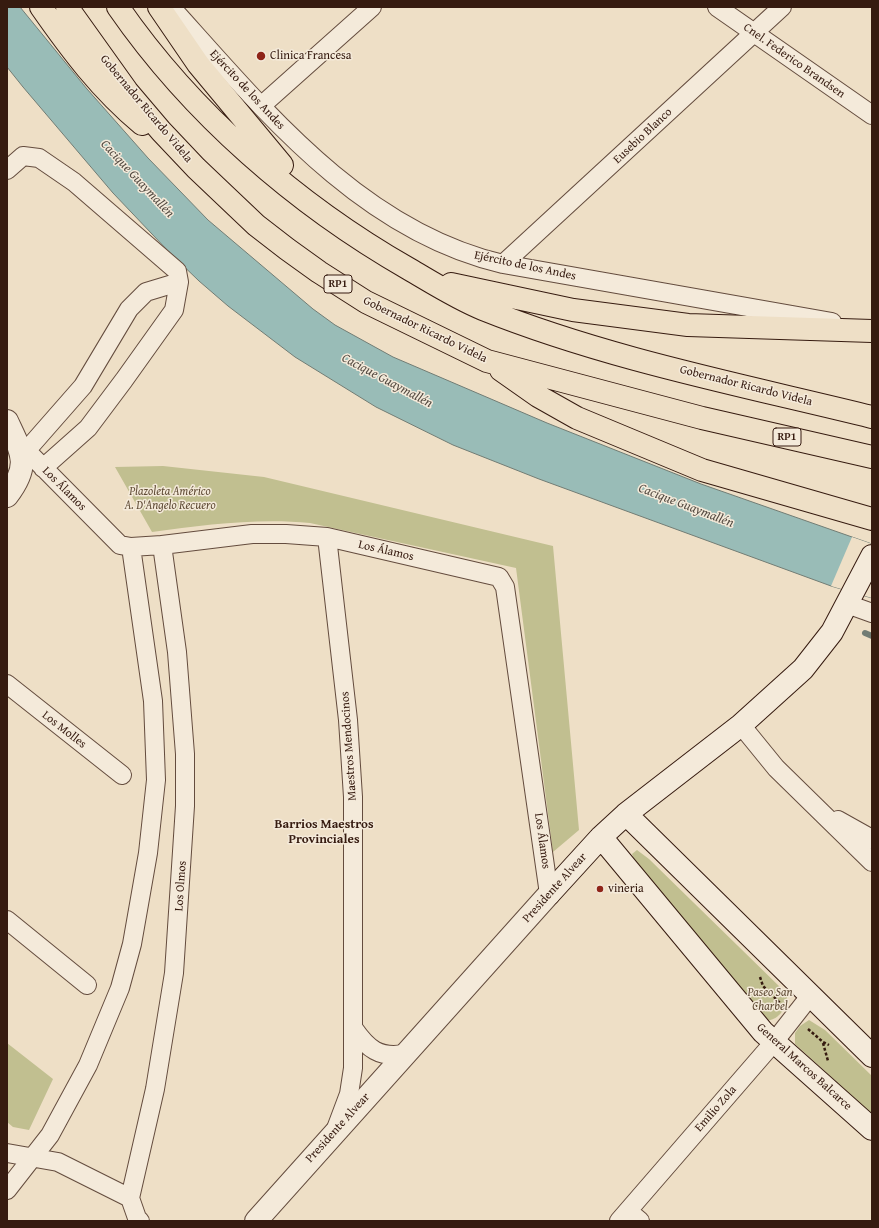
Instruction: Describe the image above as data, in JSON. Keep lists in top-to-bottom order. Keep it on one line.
{"streets":{"highway":["Gobernador Ricardo Videla","RP1"],"main road":["Presidente Alvear","General Marcos Balcarce"],"street":["Cnel. Federico Brandsen","Ejército de los Andes","Eusebio Blanco","Los Álamos","Los Molles","Maestros Mendocinos","Los Olmos","Emilio Zola"]},"crossings":[["Cnel. Federico Brandsen","Eusebio Blanco"],["Ejército de los Andes","Eusebio Blanco"],["Los Álamos","Maestros Mendocinos"],["Los Álamos","Los Olmos"],["Los Álamos","Presidente Alvear"],["Maestros Mendocinos","Presidente Alvear"],["Presidente Alvear","General Marcos Balcarce"],["General Marcos Balcarce","Emilio Zola"]],"districts":["Barrios Maestros Provinciales"],"water":["Cacique Guaymallén"],"parks":["Plazoleta Américo A. D'Angelo Recuero","Paseo San Charbel"],"places":["Clinica Francesa","vineria"]}
